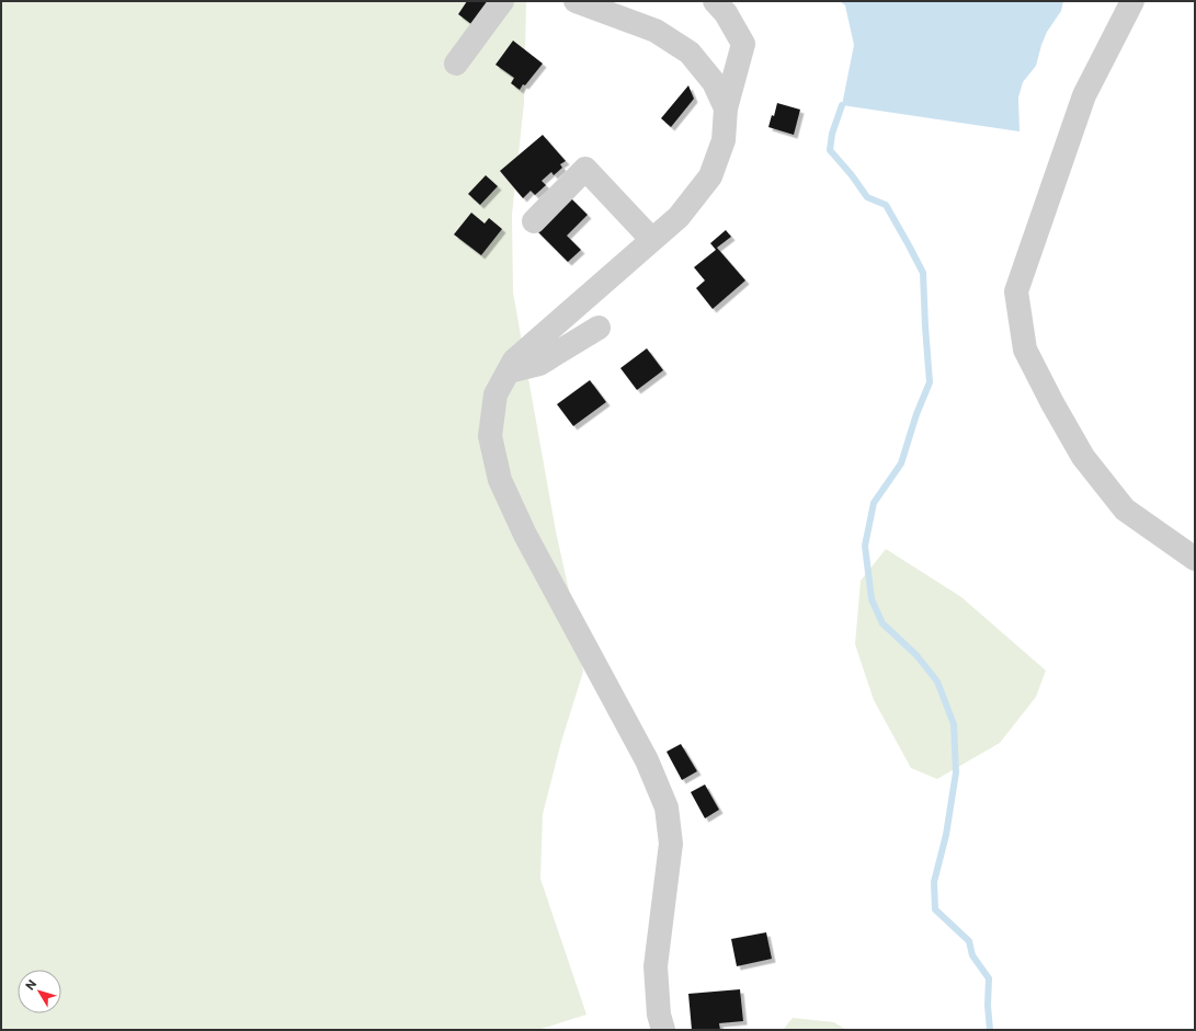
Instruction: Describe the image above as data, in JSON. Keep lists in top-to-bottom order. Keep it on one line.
{"north":"top left"}
